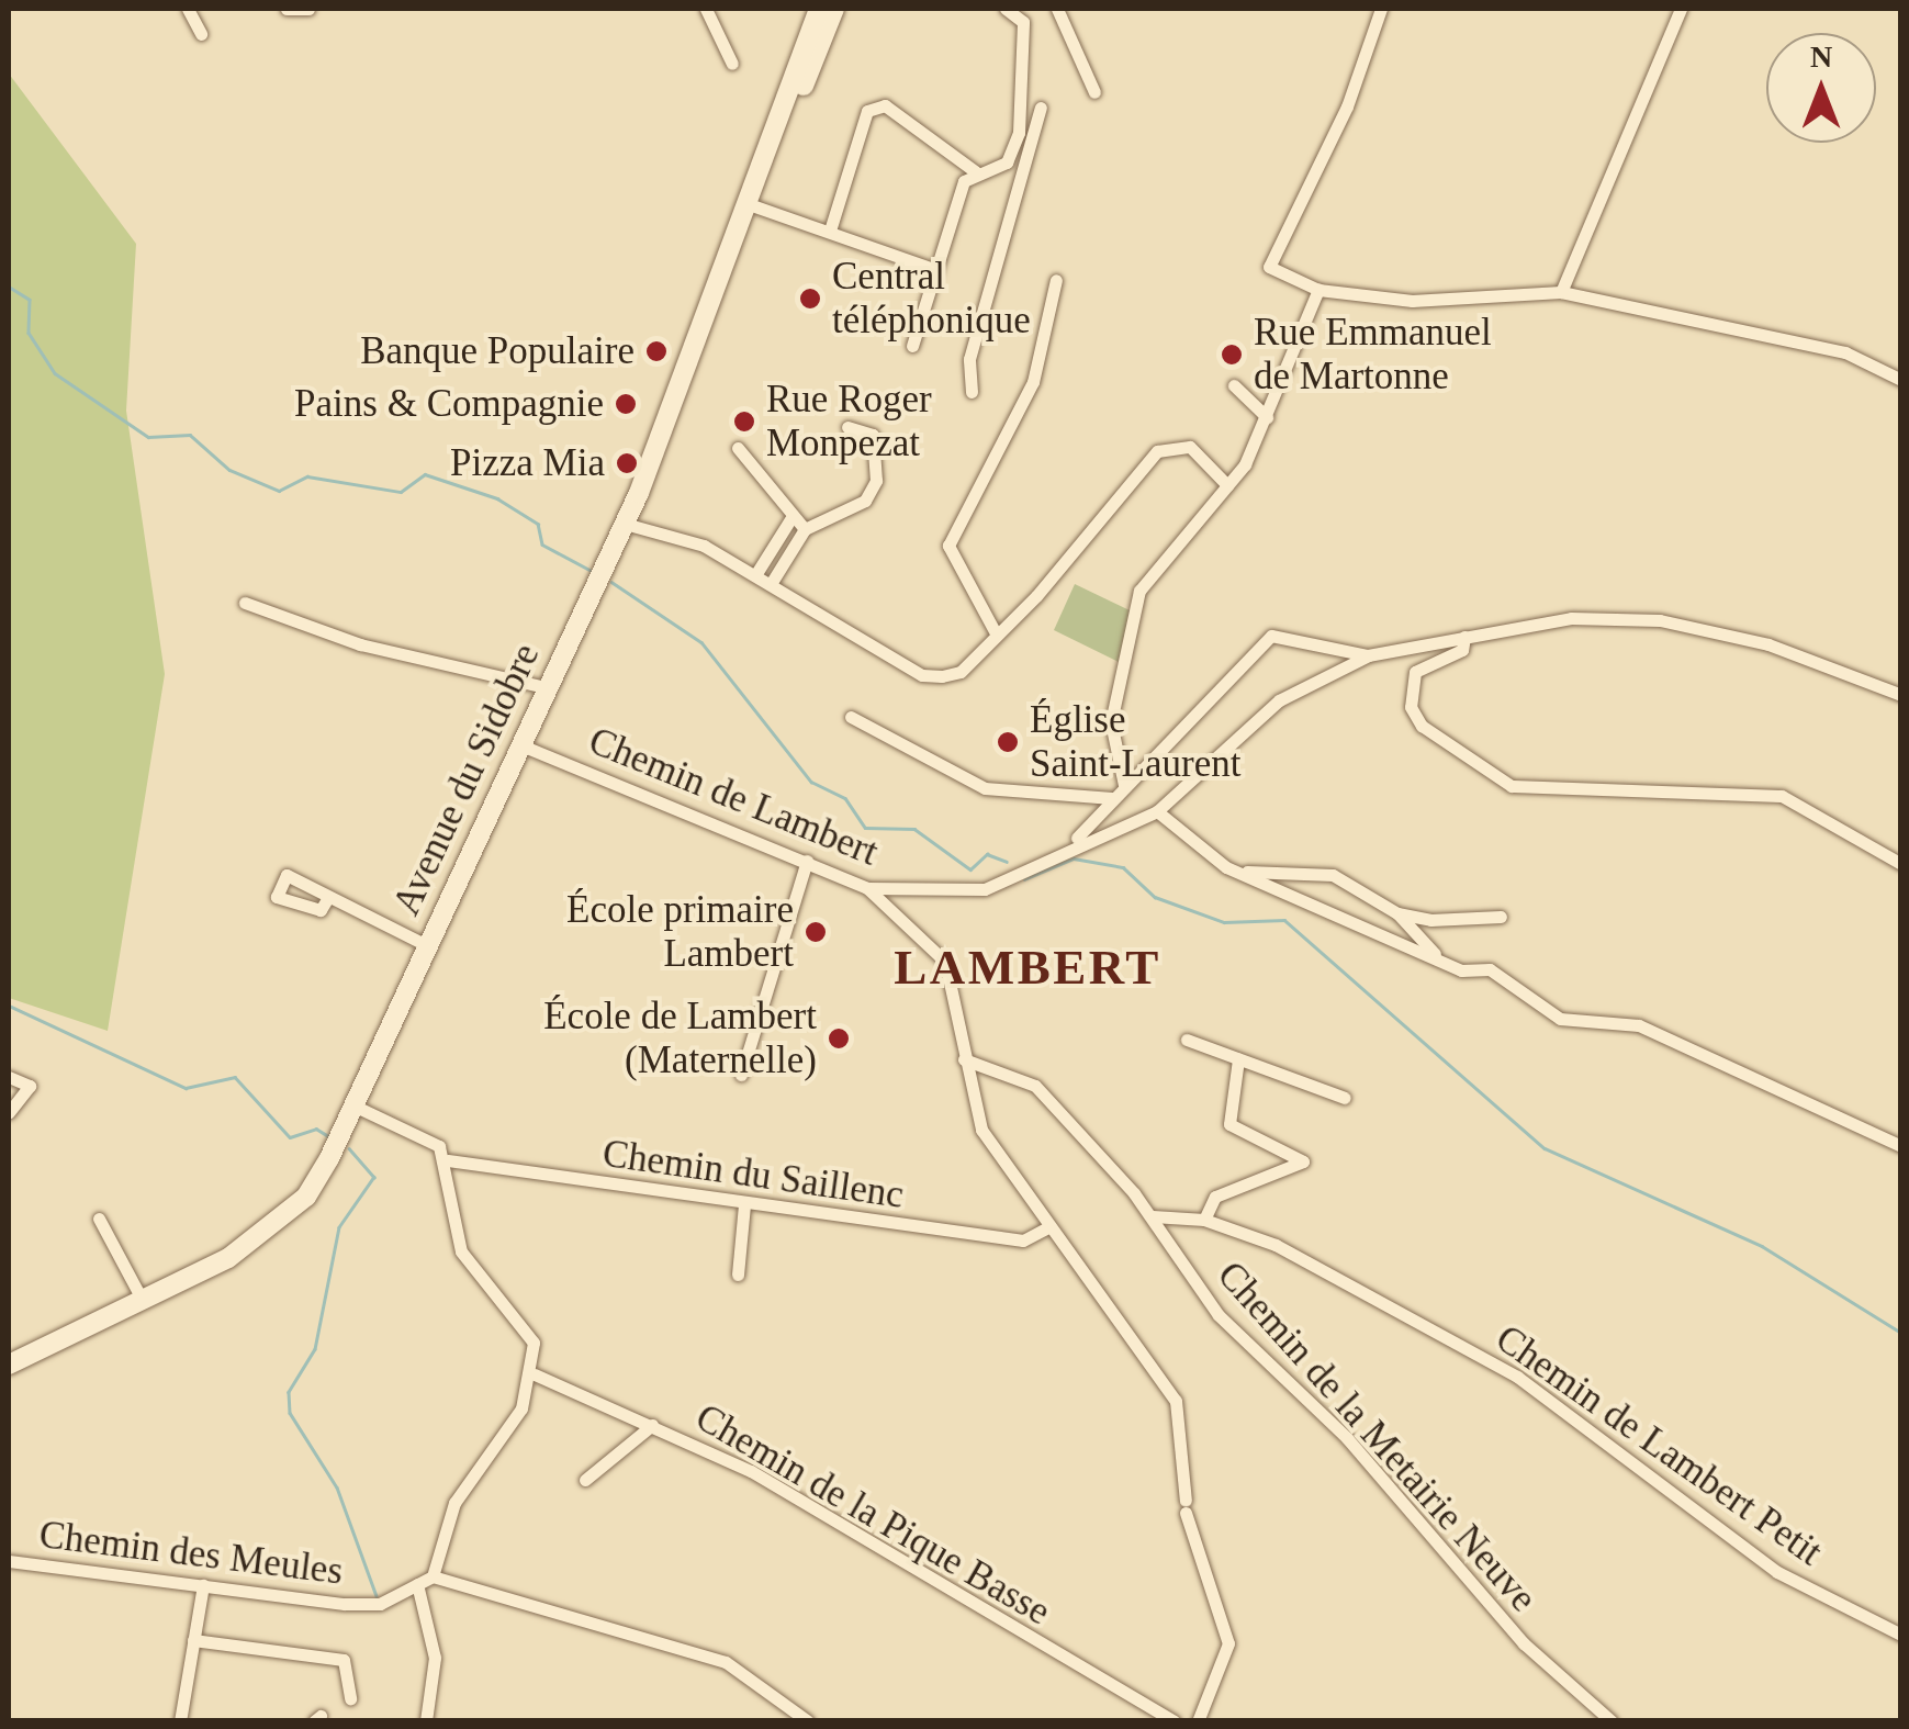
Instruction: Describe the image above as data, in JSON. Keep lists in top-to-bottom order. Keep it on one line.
{"streets":{"main road":["Avenue du Sidobre"],"street":["Chemin de Lambert","Chemin du Saillenc","Chemin de la Metairie Neuve","Chemin de Lambert Petit","Chemin de la Pique Basse","Chemin des Meules"]},"crossings":[["Avenue du Sidobre","Chemin de Lambert"],["Chemin de la Metairie Neuve","Chemin de Lambert Petit"]],"districts":["LAMBERT"],"places":["Central téléphonique","Banque Populaire","Rue Emmanuel de Martonne","Pains & Compagnie","Rue Roger Monpezat","Pizza Mia","Église Saint-Laurent","École primaire Lambert","École de Lambert (Maternelle)"],"north":"top"}
